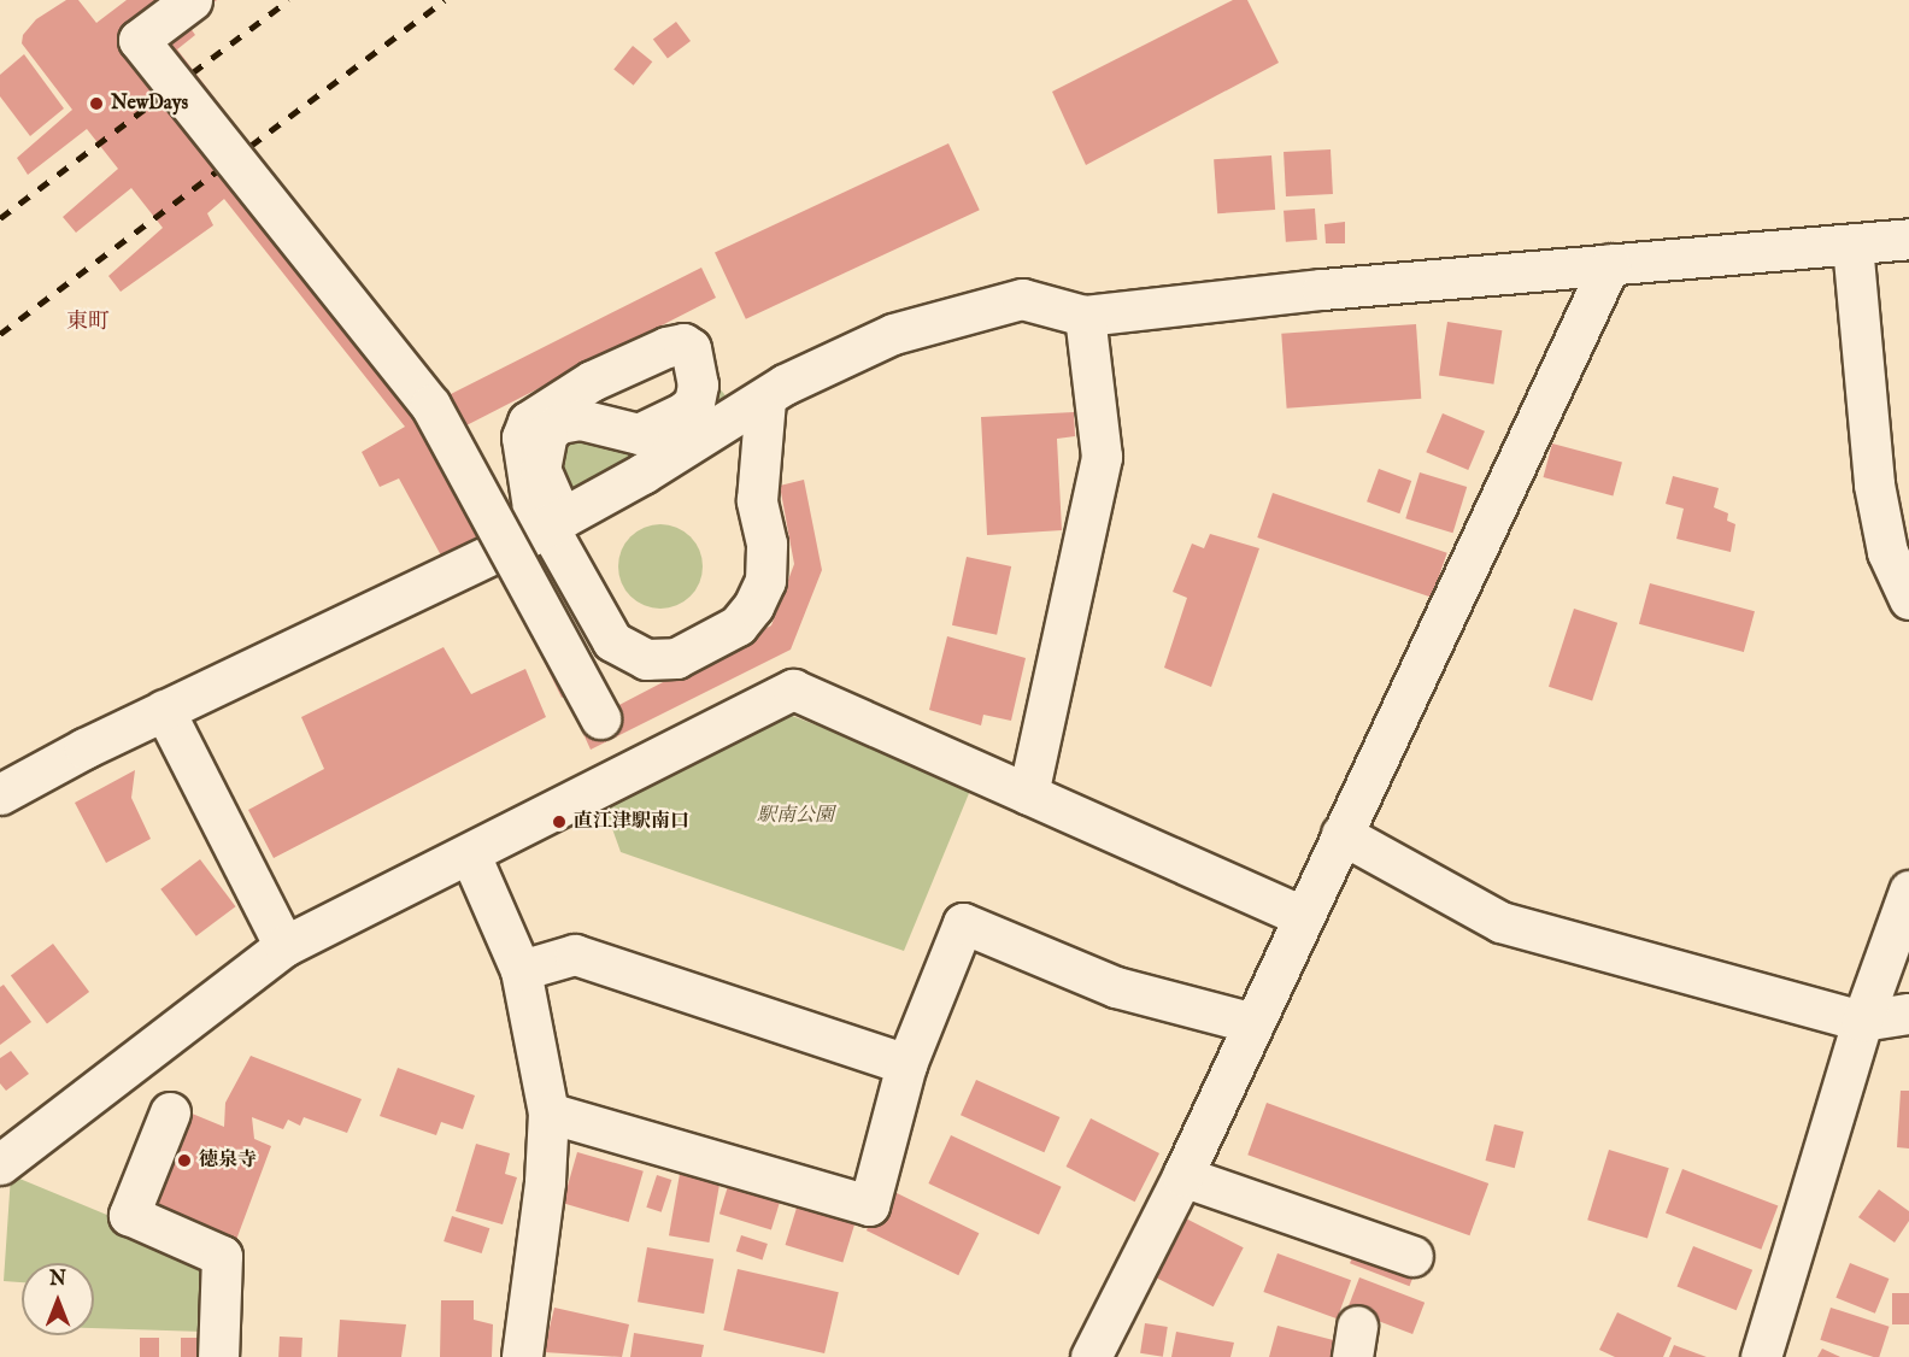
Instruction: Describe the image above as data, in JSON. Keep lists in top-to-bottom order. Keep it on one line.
{"districts":["東町"],"parks":["駅南公園"],"places":["NewDays","直江津駅南口","徳泉寺"],"north":"top"}
